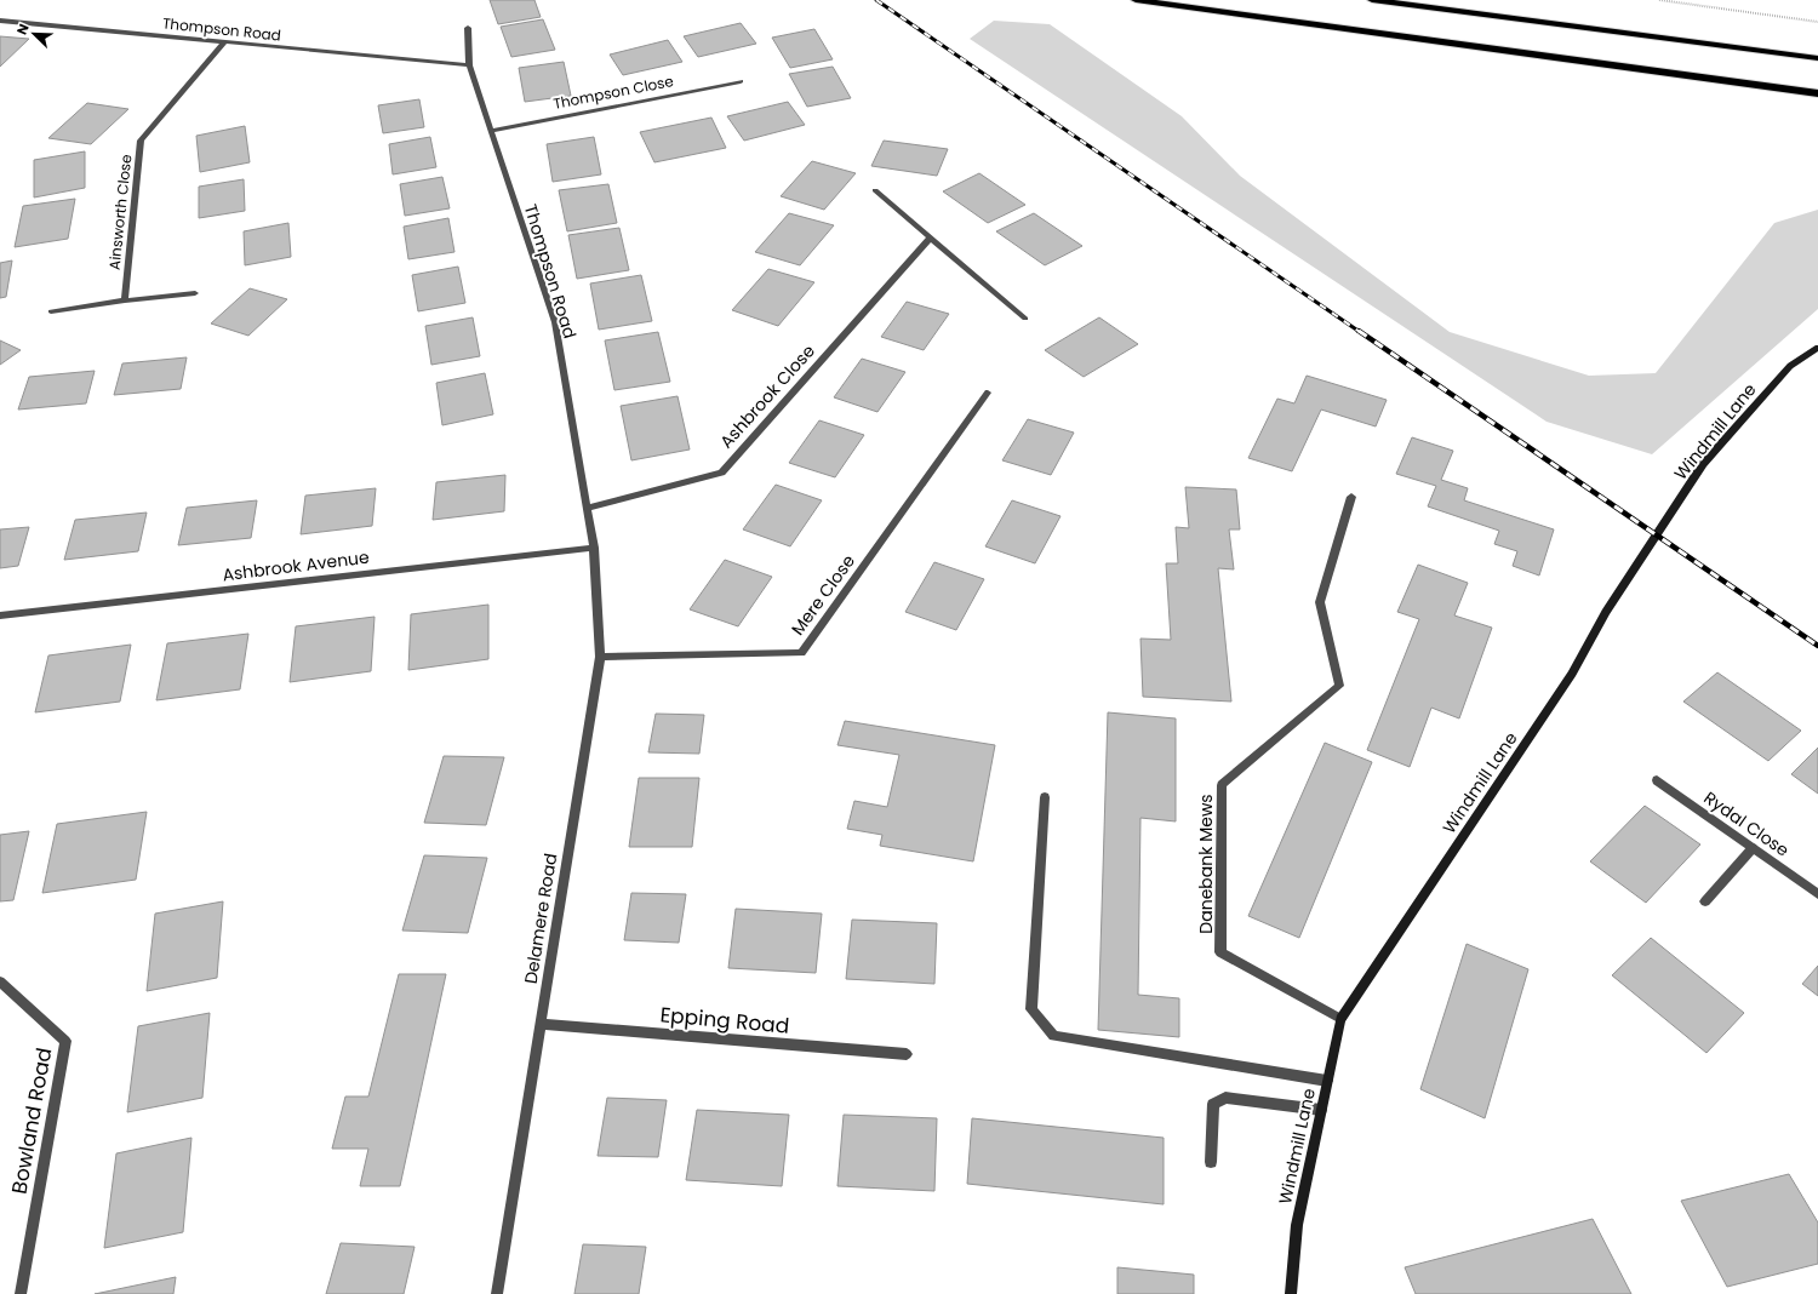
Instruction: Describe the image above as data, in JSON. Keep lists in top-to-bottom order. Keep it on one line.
{"streets":{"street":["Thompson Road","Thompson Close","Ainsworth Close","Ashbrook Close","Windmill Lane","Ashbrook Avenue","Mere Close","Rydal Close","Danebank Mews","Delamere Road","Epping Road","Bowland Road"]},"crossings":[["Thompson Road","Thompson Close"],["Thompson Road","Ainsworth Close"],["Thompson Road","Ashbrook Close"],["Thompson Road","Ashbrook Avenue"],["Thompson Road","Delamere Road"],["Windmill Lane","Danebank Mews"],["Ashbrook Avenue","Delamere Road"],["Mere Close","Delamere Road"],["Delamere Road","Epping Road"]],"north":"top left"}
